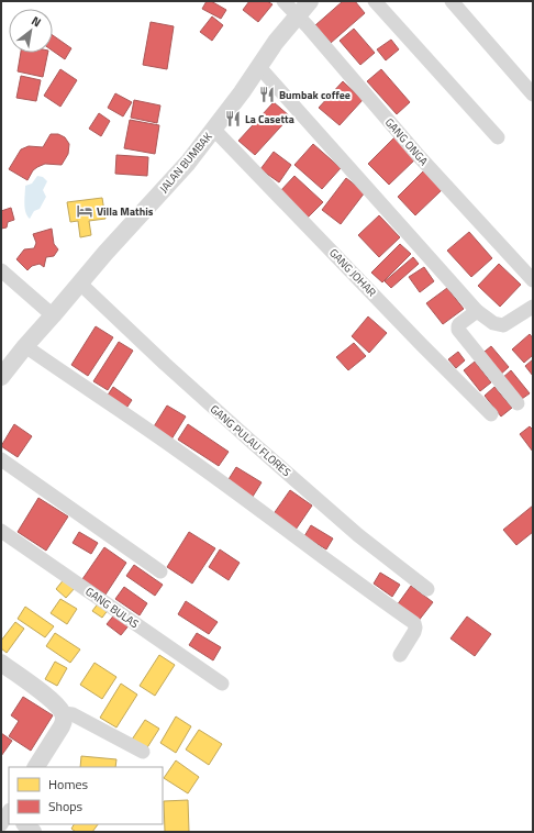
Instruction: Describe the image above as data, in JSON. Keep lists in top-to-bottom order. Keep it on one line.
{"streets":{"street":["GANG ONGA","JALAN BUMBAK","GANG JOHAR","GANG PULAU FLORES","GANG BULAS"]},"crossings":[["GANG ONGA","JALAN BUMBAK"],["JALAN BUMBAK","GANG JOHAR"],["JALAN BUMBAK","GANG PULAU FLORES"]],"places":{"restaurant":["Bumbak coffee","La Casetta"],"hotel":["Villa Mathis"]},"legend":["Homes","Shops"],"north":"top right"}
